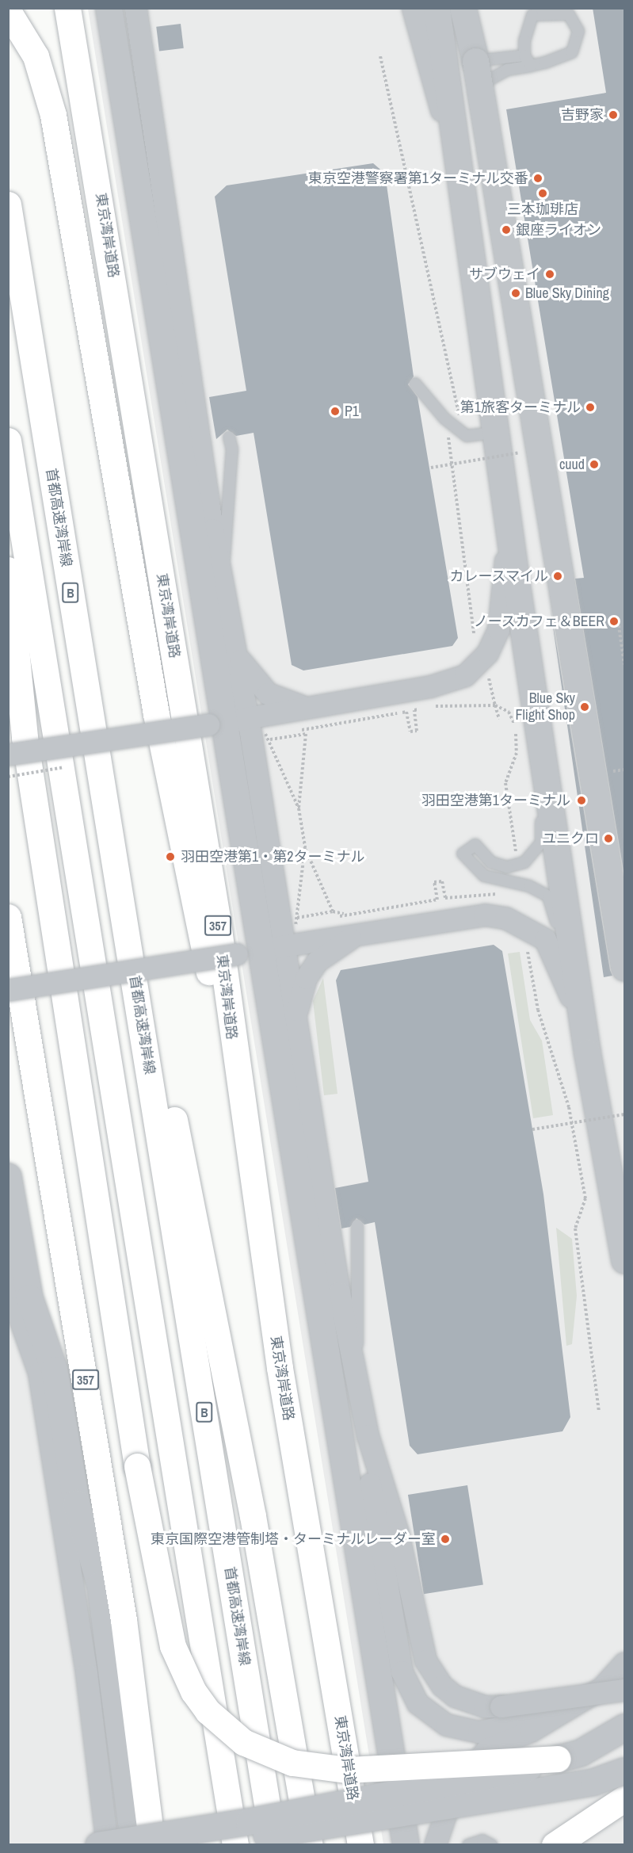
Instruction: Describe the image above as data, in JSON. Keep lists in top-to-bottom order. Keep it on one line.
{"streets":{"highway":["東京湾岸道路","首都高速湾岸線","B","357"]},"places":["吉野家","東京空港警察署第1ターミナル交番","三本珈琲店","銀座ライオン","サブウェイ","Blue Sky Dining","第1旅客ターミナル","P1","cuud","カレースマイル","ノースカフェ＆BEER","Blue Sky Flight Shop","羽田空港第1ターミナル","ユニクロ","羽田空港第1・第2ターミナル","東京国際空港管制塔・ターミナルレーダー室"]}
